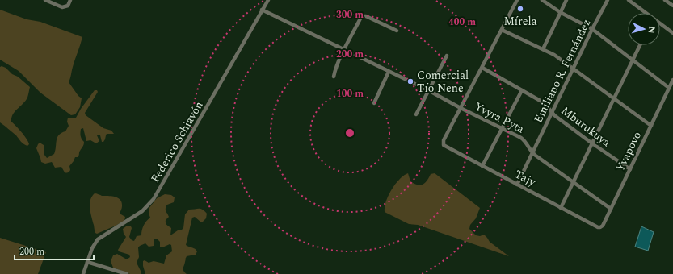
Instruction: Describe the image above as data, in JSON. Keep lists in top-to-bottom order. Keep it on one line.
{"streets":{"street":["Emiliano R. Fernández","Yvyra Pyta","Mburukuya","Federico Schiavón","Yvapovo","Tajy"]},"crossings":[["Emiliano R. Fernández","Yvyra Pyta"],["Emiliano R. Fernández","Mburukuya"],["Emiliano R. Fernández","Tajy"],["Yvyra Pyta","Federico Schiavón"],["Yvyra Pyta","Yvapovo"],["Yvyra Pyta","Tajy"],["Mburukuya","Yvapovo"],["Yvapovo","Tajy"]],"places":["Mírela","Comercial Tío Nene"],"scale_bar":"200 m","north":"right","rings":["300 m","400 m","200 m","100 m"]}
